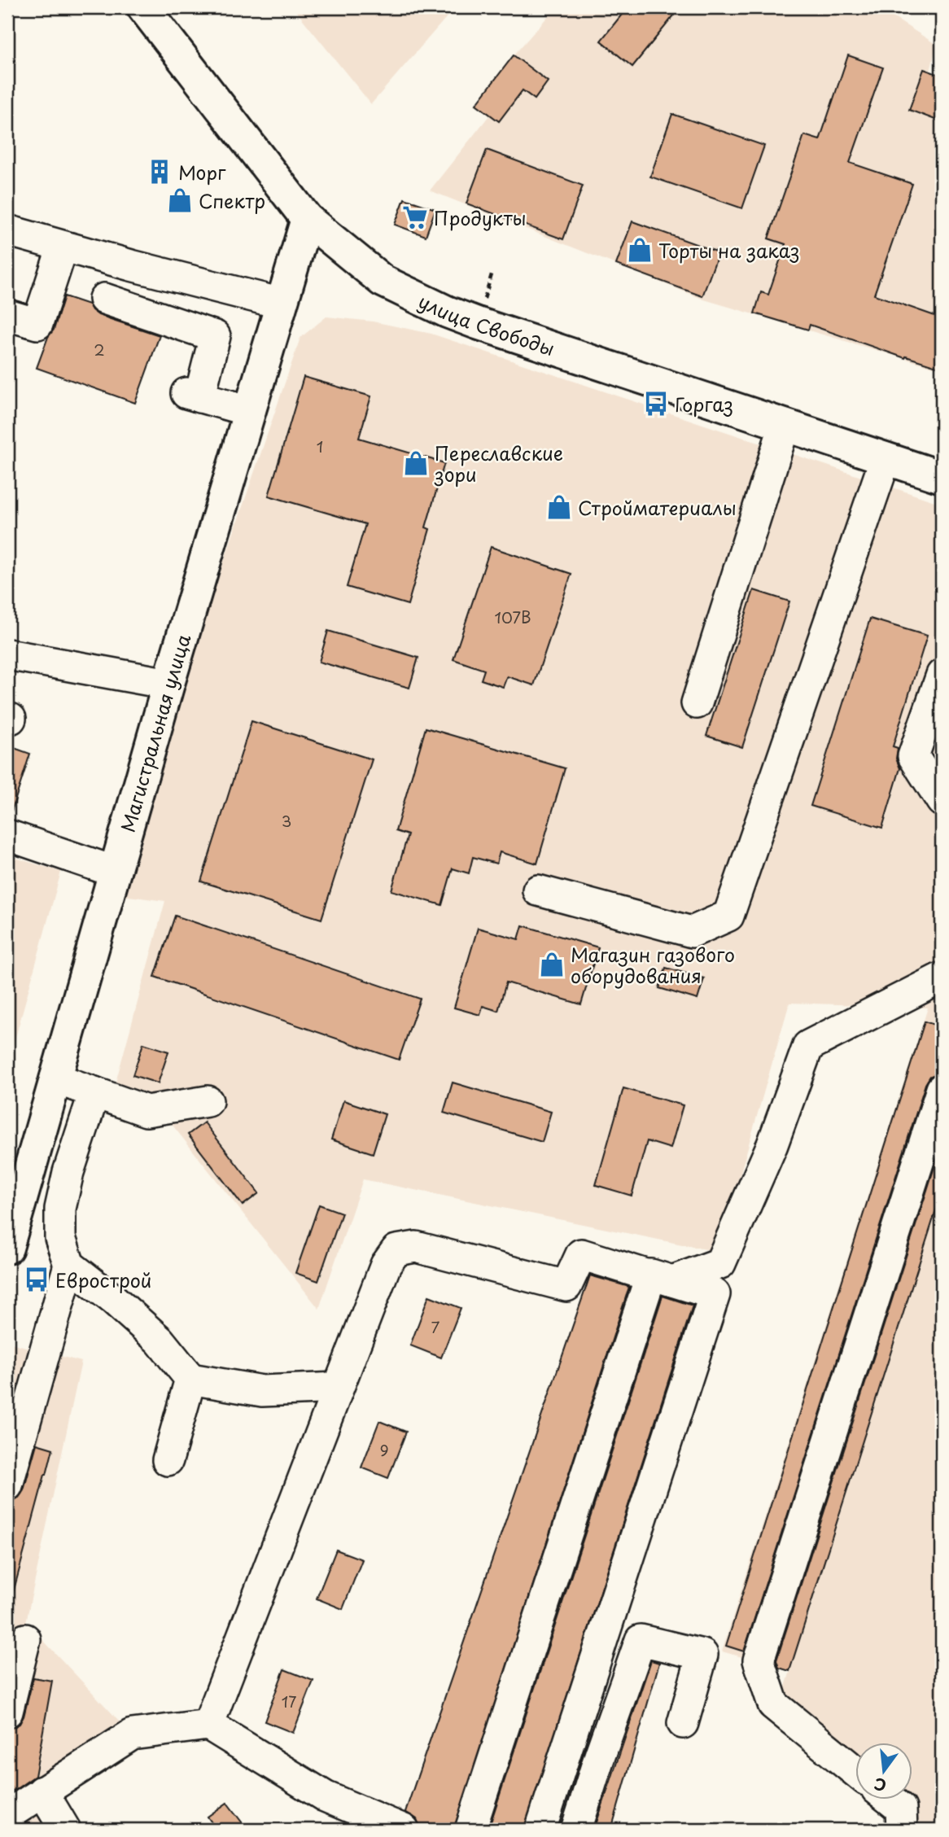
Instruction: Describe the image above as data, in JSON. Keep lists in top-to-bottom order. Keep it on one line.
{"streets":{"main road":["улица Свободы","Магистральная улица"]},"crossings":[["улица Свободы","Магистральная улица"]],"places":{"building":["Морг"],"shop":["Спектр","Торты на заказ","Переславские зори","Стройматериалы","Магазин газового оборудования"],"supermarket":["Продукты"],"bus stop":["Горгаз","Еврострой"]},"house_numbers":["2","1","107В","3","7","9","17"],"north":"bottom"}
